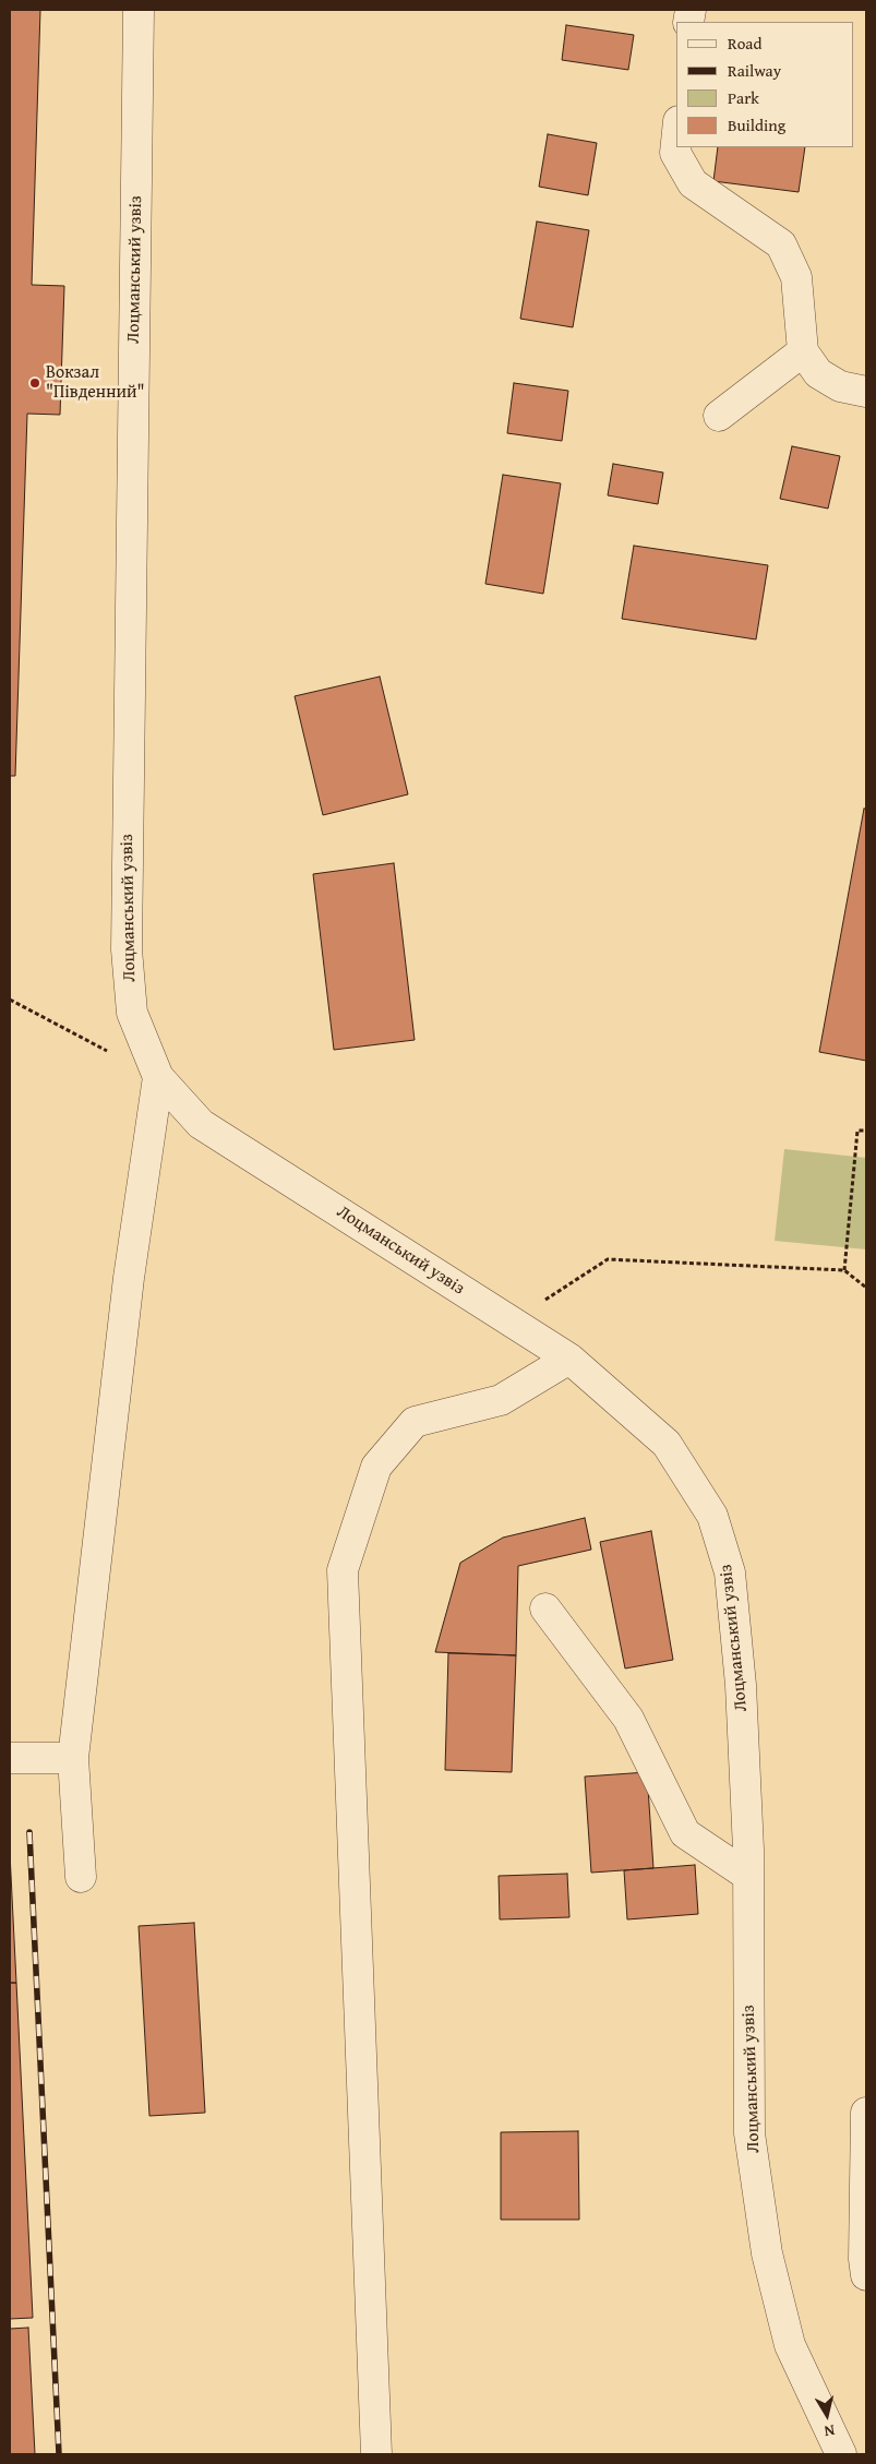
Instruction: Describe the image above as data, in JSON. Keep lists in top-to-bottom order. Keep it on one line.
{"streets":{"street":["Лоцманський узвіз"]},"places":["Вокзал \"Південний\""],"legend":["Road","Railway","Park","Building"],"north":"bottom"}
